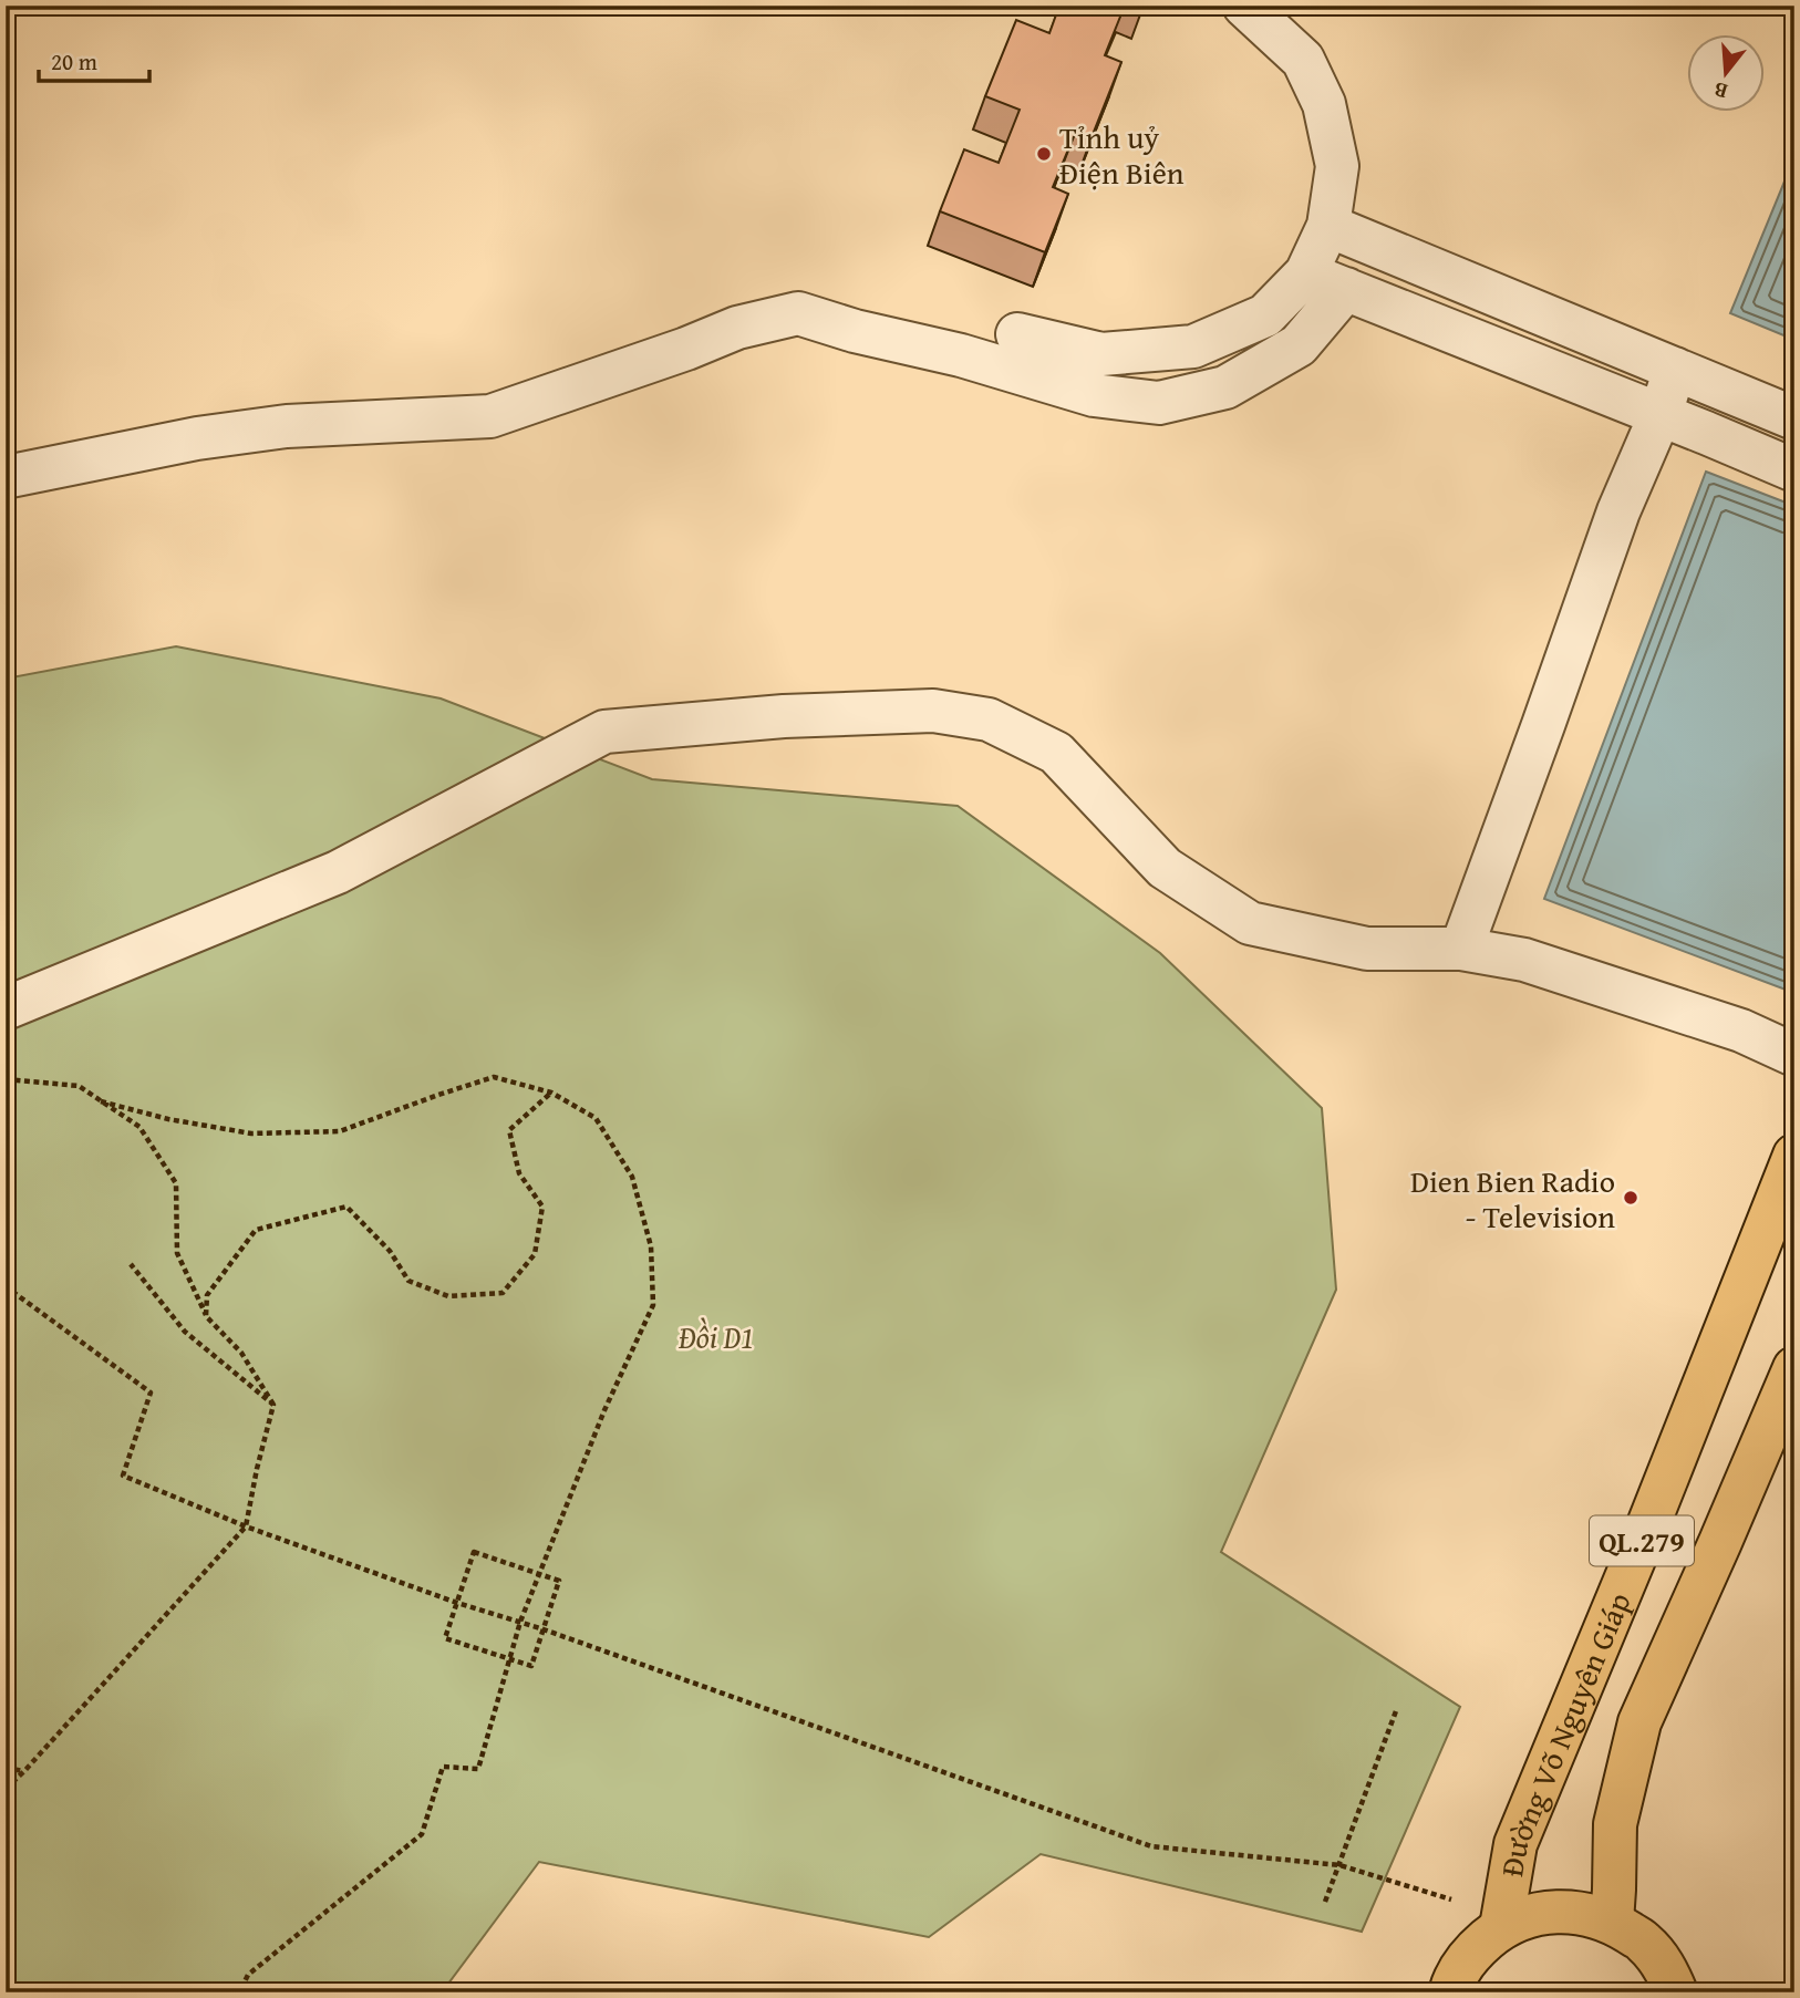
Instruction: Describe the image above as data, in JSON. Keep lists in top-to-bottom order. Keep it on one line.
{"streets":{"highway":["QL.279","Đường Võ Nguyên Giáp"]},"parks":["Đồi D1"],"places":["Tỉnh uỷ Điện Biên","Dien Bien Radio - Television"],"scale_bar":"20 m","north":"bottom"}
